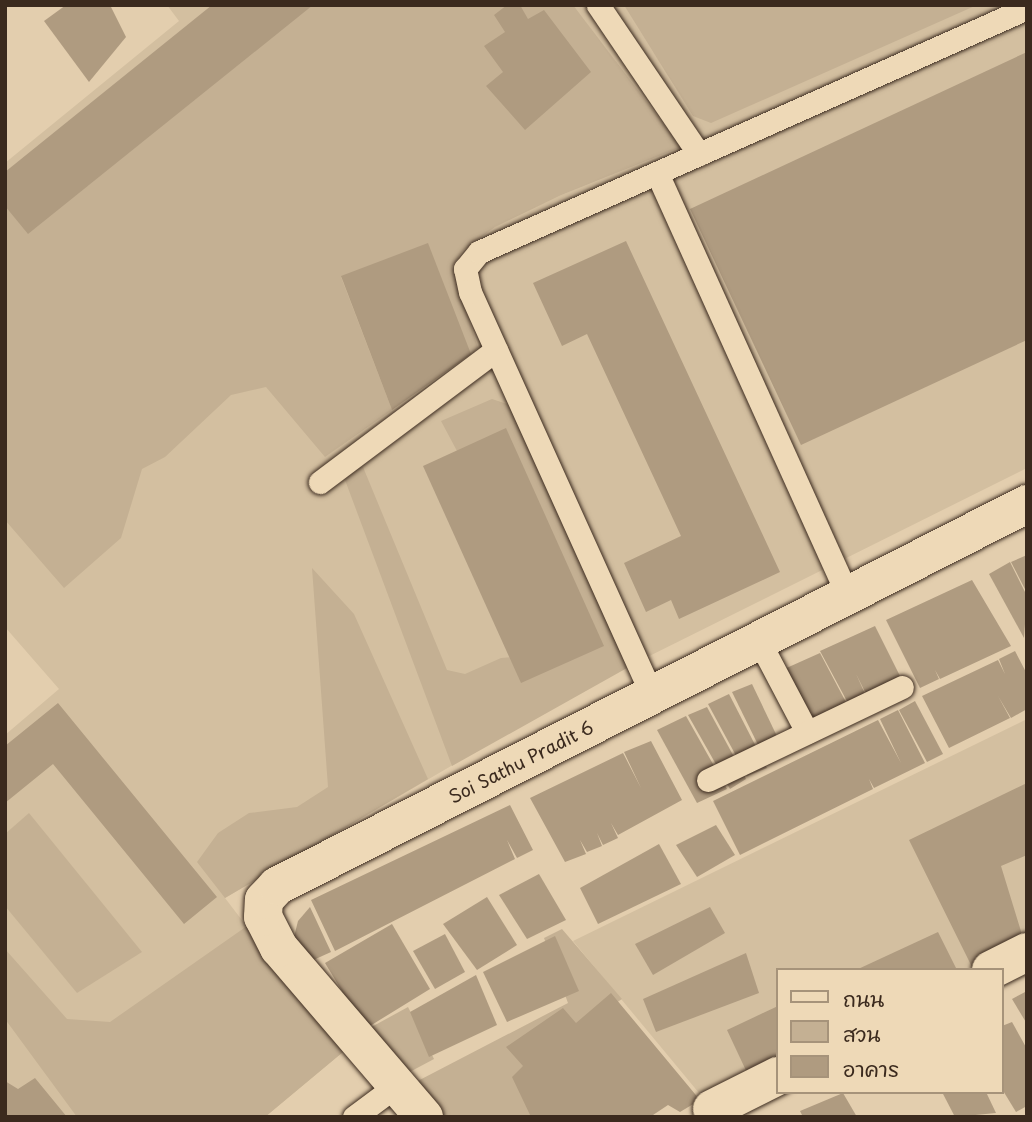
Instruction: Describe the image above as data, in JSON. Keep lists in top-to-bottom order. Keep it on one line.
{"streets":{"street":["Soi Sathu Pradit 6"]},"legend":["ถนน","สวน","อาคาร"]}
